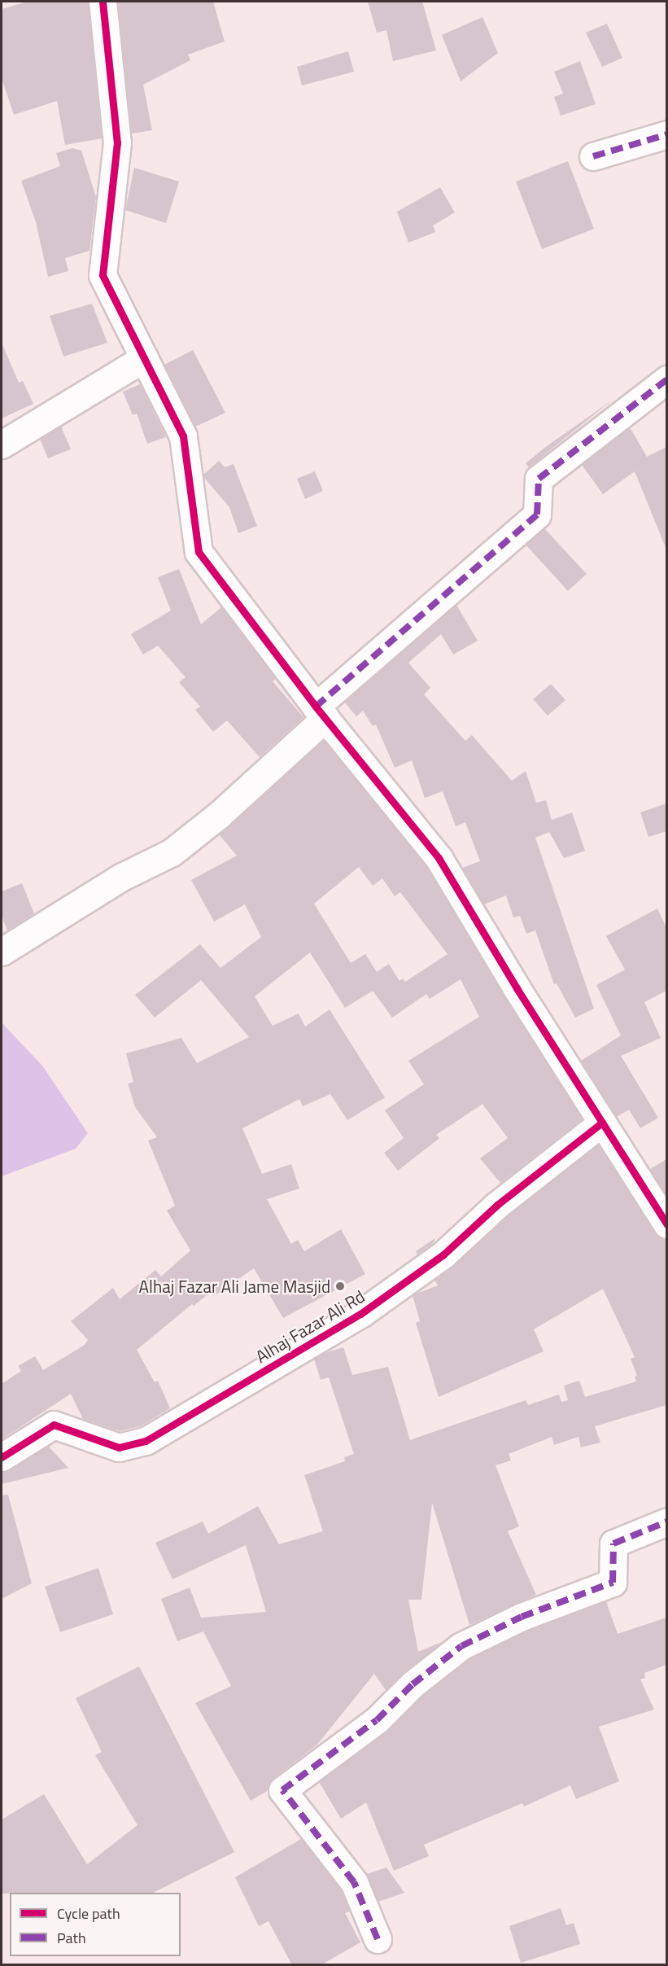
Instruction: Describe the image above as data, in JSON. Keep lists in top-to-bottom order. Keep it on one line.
{"streets":{"street":["Alhaj Fazar Ali Rd"]},"places":["Alhaj Fazar Ali Jame Masjid"],"legend":["Cycle path","Path"]}
